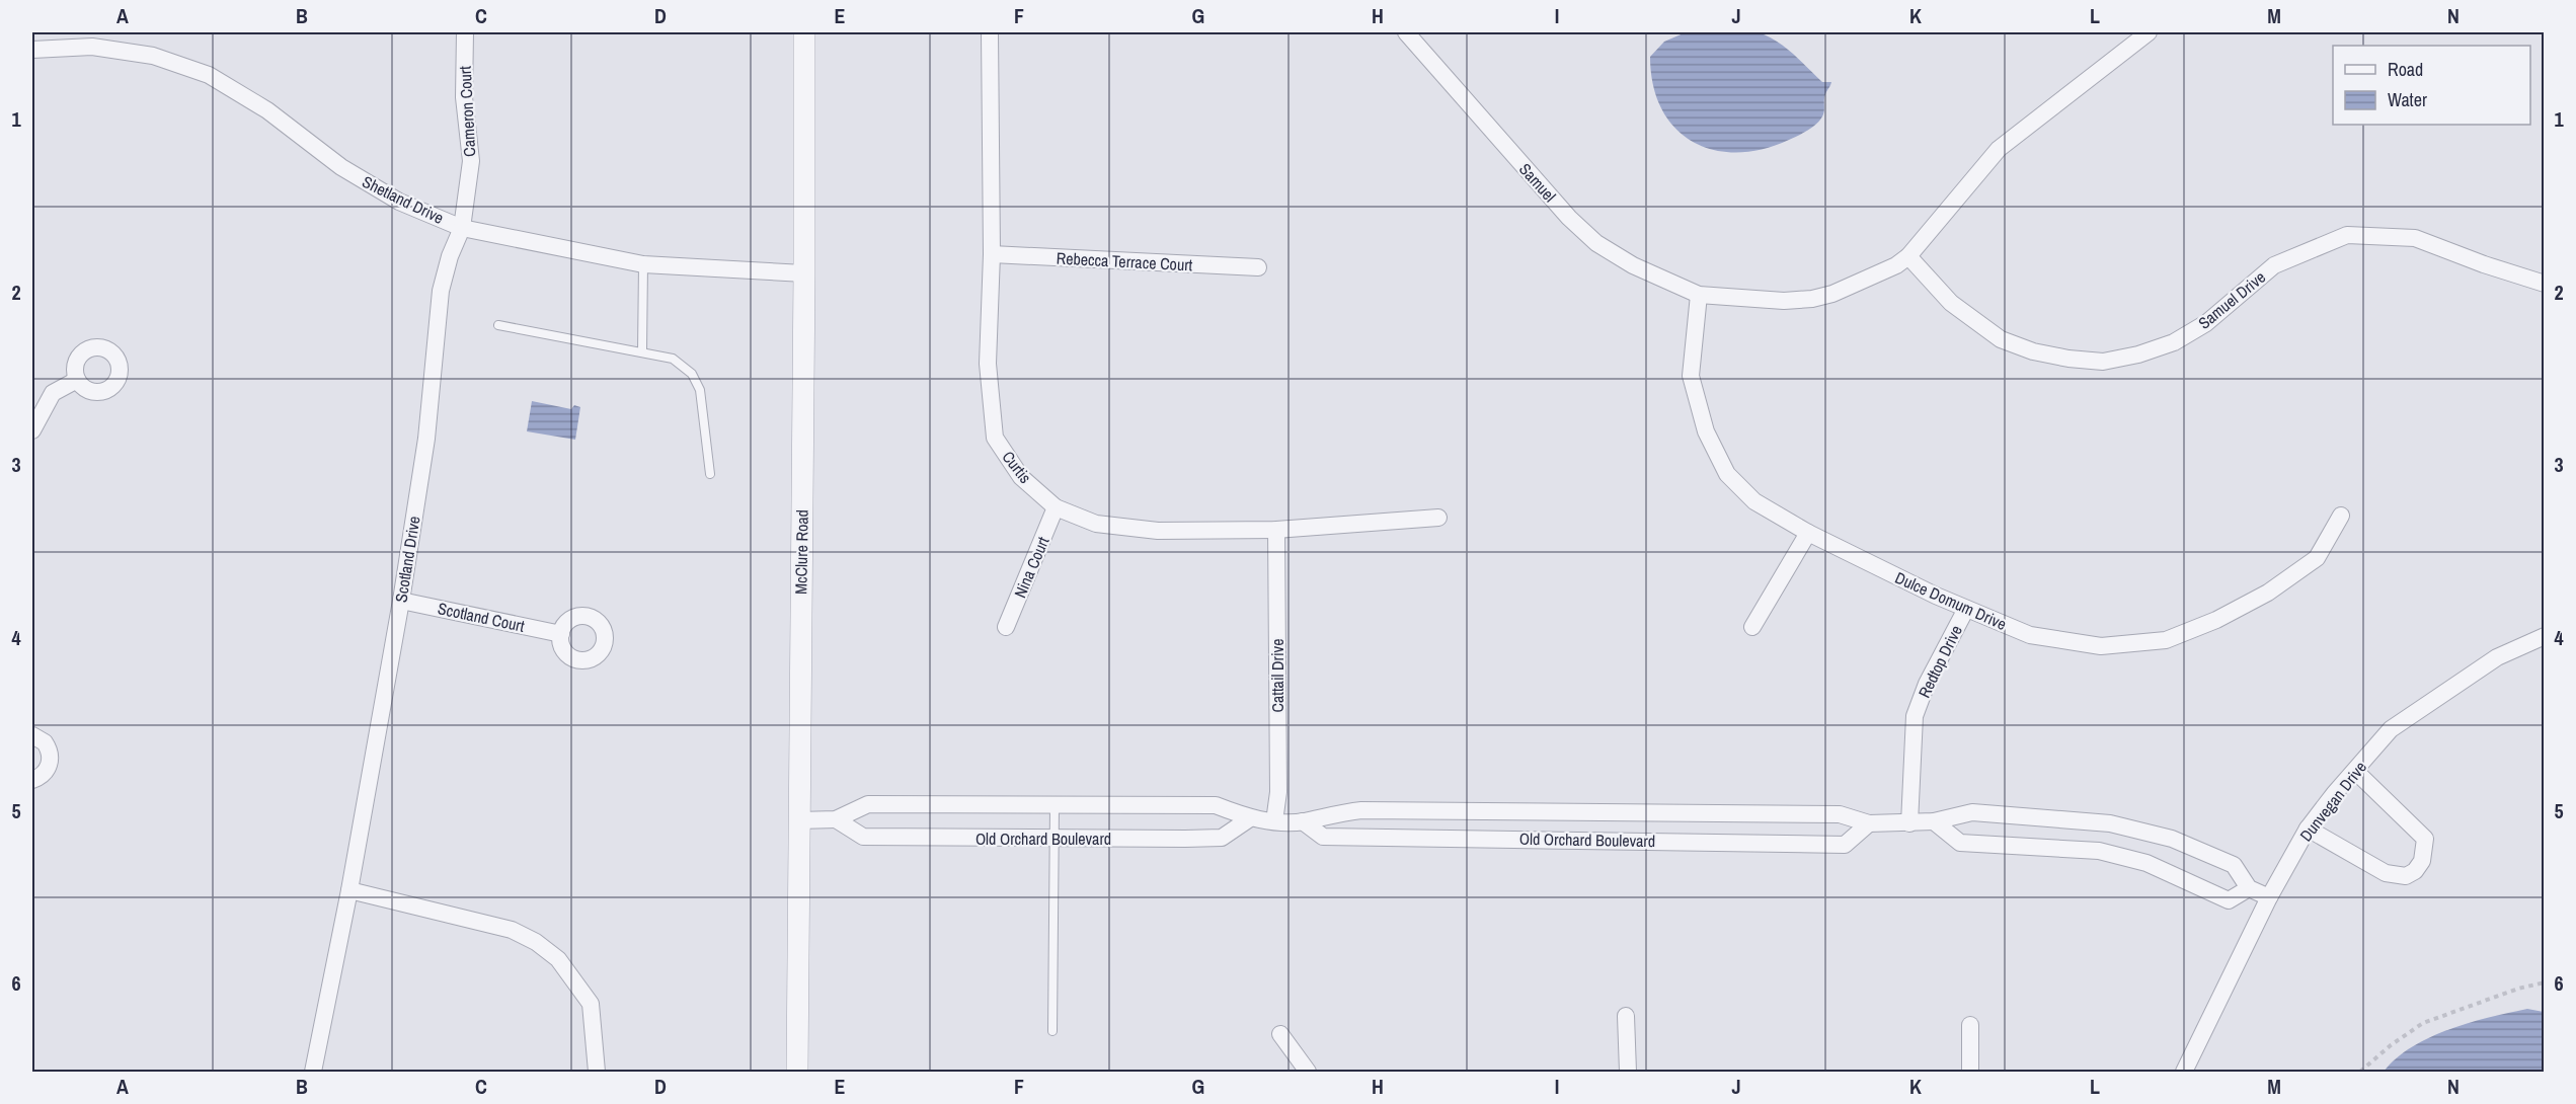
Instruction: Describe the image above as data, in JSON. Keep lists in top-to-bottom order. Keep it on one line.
{"streets":{"street":["Cameron Court","Samuel","Shetland Drive","Rebecca Terrace Court","Samuel Drive","Curtis","McClure Road","Scotland Drive","Nina Court","Dulce Domum Drive","Scotland Court","Redtop Drive","Cattail Drive","Dunvegan Drive","Old Orchard Boulevard"]},"crossings":[["Cameron Court","Shetland Drive"],["Cameron Court","Scotland Drive"],["Samuel","Dulce Domum Drive"],["Shetland Drive","McClure Road"],["Shetland Drive","Scotland Drive"],["Rebecca Terrace Court","Curtis"],["Curtis","Nina Court"],["Curtis","Cattail Drive"],["McClure Road","Old Orchard Boulevard"],["Scotland Drive","Scotland Court"],["Dulce Domum Drive","Redtop Drive"],["Redtop Drive","Old Orchard Boulevard"],["Cattail Drive","Old Orchard Boulevard"],["Dunvegan Drive","Old Orchard Boulevard"]],"legend":["Road","Water"],"grid":{"columns":["A","B","C","D","E","F","G","H","I","J","K","L","M","N"],"rows":["1","2","3","4","5","6"]}}
